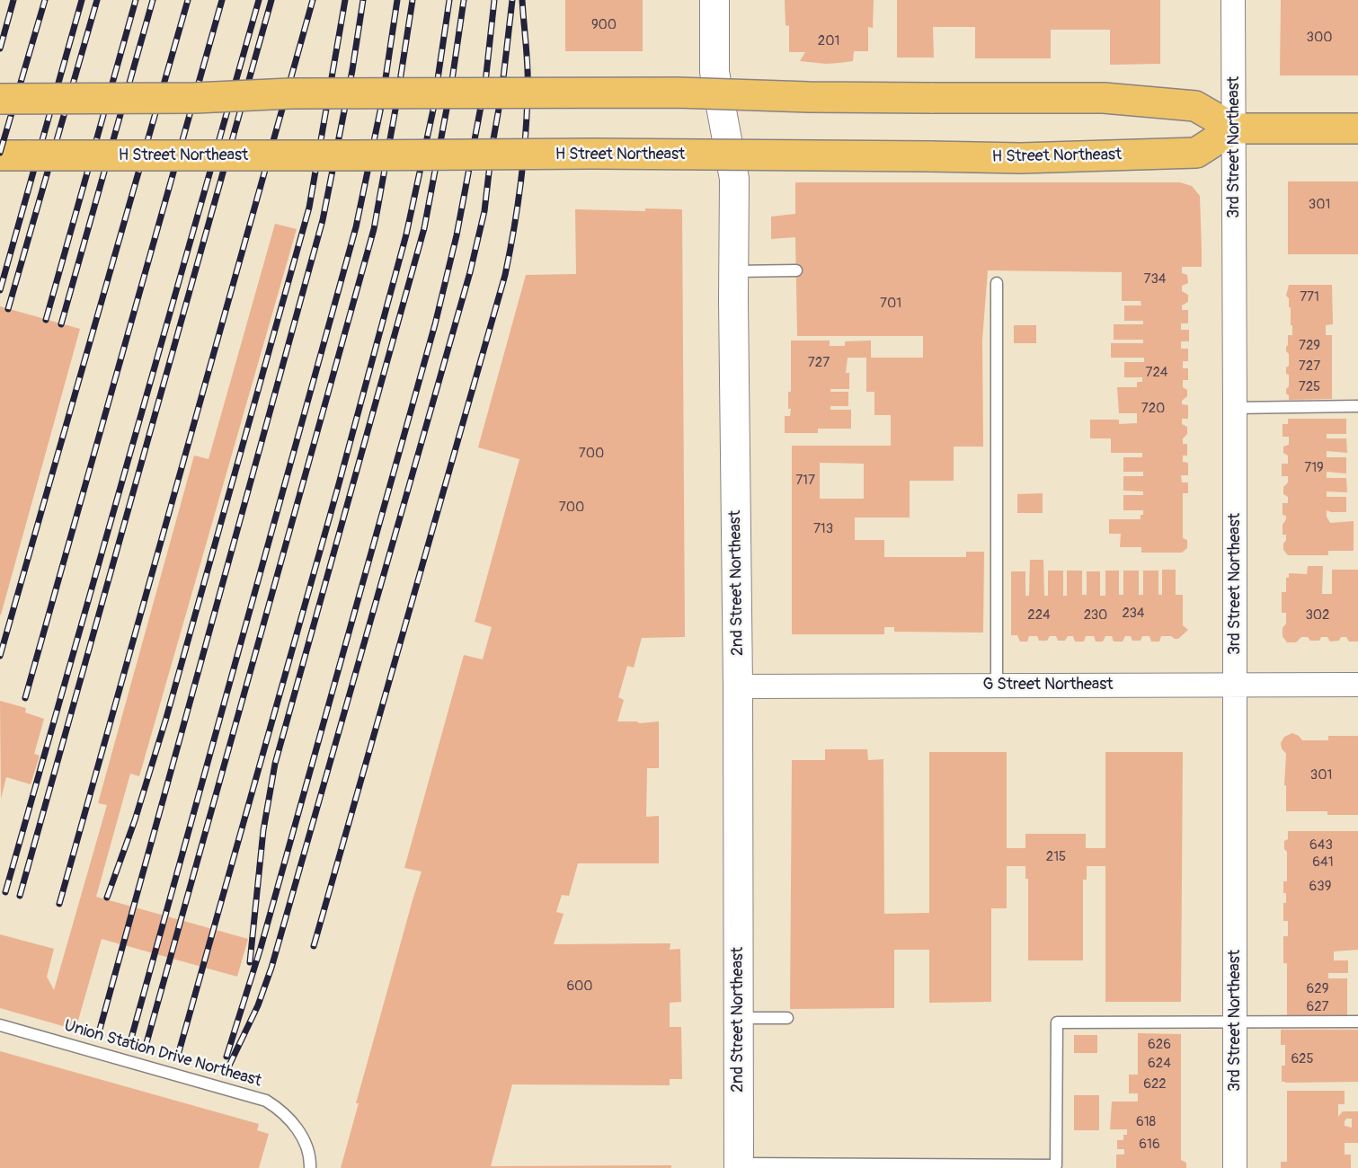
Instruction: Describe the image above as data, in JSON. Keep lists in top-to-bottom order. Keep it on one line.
{"streets":{"main road":["H Street Northeast"],"street":["3rd Street Northeast","2nd Street Northeast","G Street Northeast"],"lane":["Union Station Drive Northeast"]},"crossings":[["3rd Street Northeast","H Street Northeast"],["3rd Street Northeast","G Street Northeast"],["2nd Street Northeast","G Street Northeast"]],"house_numbers":["900","300","201","301","734","771","701","729","727","727","724","725","720","700","719","717","700","713","234","224","230","302","301","643","215","641","639","600","629","627","626","625","624","622","618","616"]}
